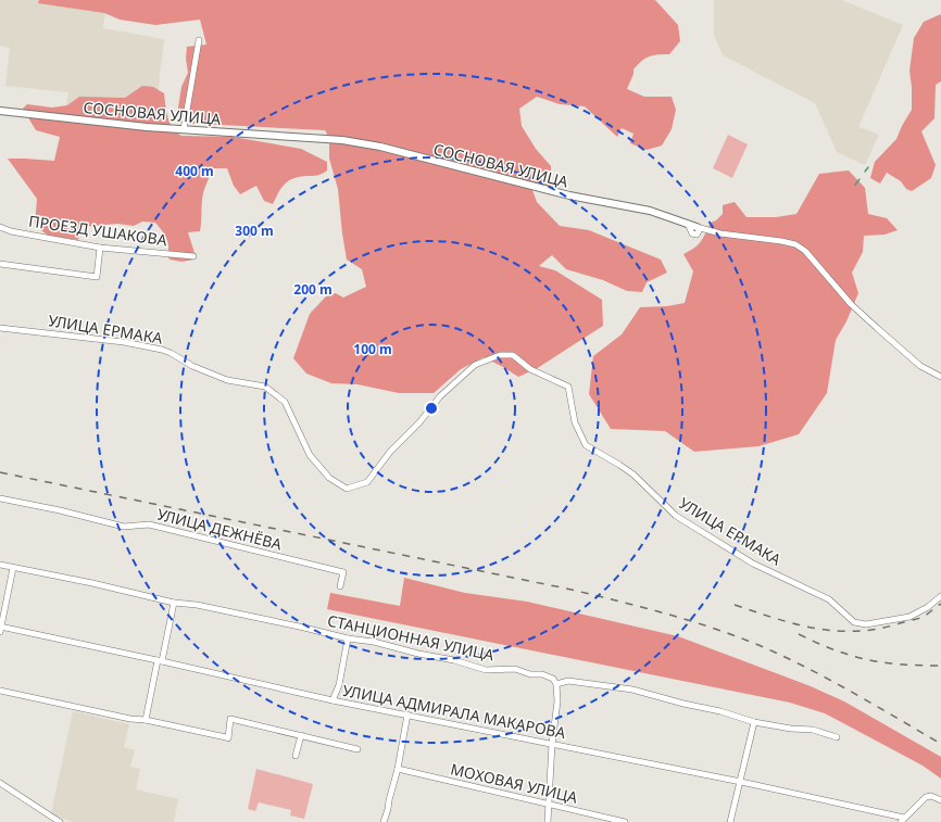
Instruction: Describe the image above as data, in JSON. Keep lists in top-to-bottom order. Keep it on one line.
{"streets":{"street":["СОСНОВАЯ УЛИЦА","ПРОЕЗД УШАКОВА","УЛИЦА ЕРМАКА","УЛИЦА ДЕЖНЁВА","СТАНЦИОННАЯ УЛИЦА","УЛИЦА АДМИРАЛА МАКАРОВА","МОХОВАЯ УЛИЦА"]},"rings":["400 m","300 m","200 m","100 m"]}
